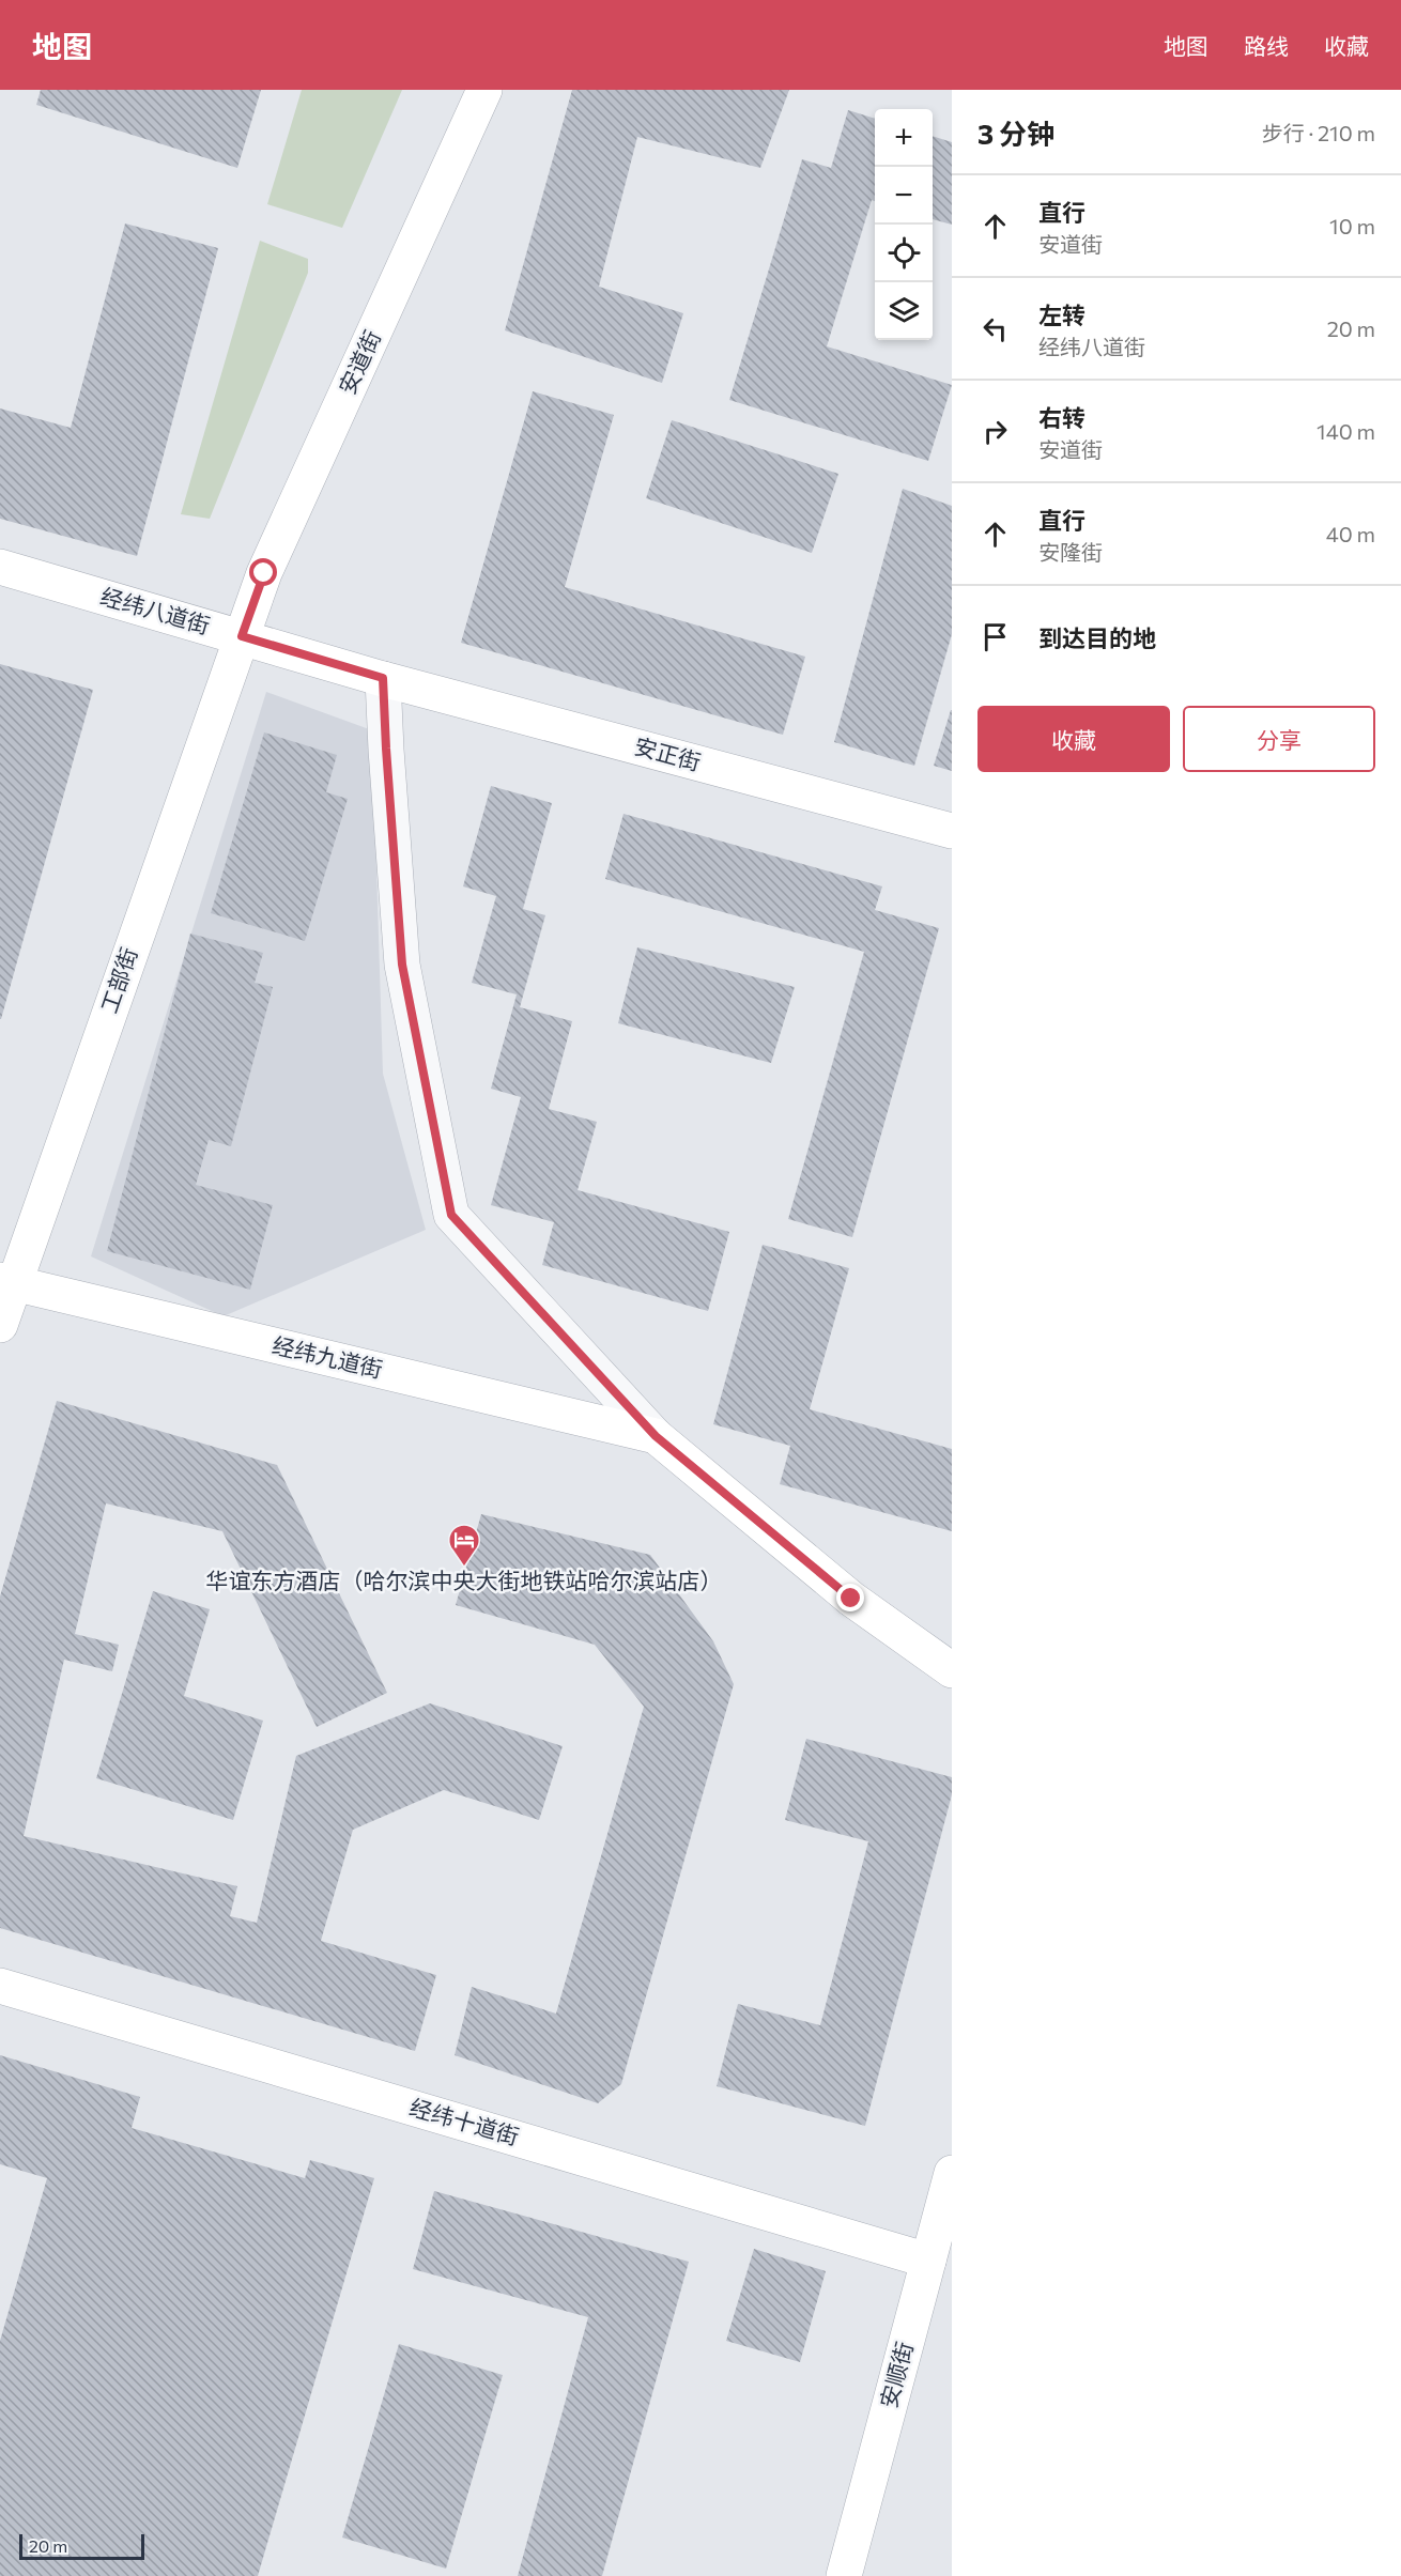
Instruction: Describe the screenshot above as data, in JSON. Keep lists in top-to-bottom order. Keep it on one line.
{"streets":{"street":["安道街","经纬八道街","安正街","工部街","经纬九道街","经纬十道街","安顺街"]},"crossings":[["安道街","经纬八道街"],["安道街","工部街"],["经纬八道街","安正街"],["经纬八道街","工部街"],["工部街","经纬九道街"],["经纬十道街","安顺街"]],"places":{"hotel":["华谊东方酒店（哈尔滨中央大街地铁站哈尔滨站店）"]},"scale_bar":"20 m","page":{"header":"地图","nav":["地图","路线","收藏"],"heading":["3 分钟","步行 · 210 m"],"map_buttons":["+","−"],"list":[["直行","安道街","10 m"],["左转","经纬八道街","20 m"],["右转","安道街","140 m"],["直行","安隆街","40 m"],"到达目的地"],"buttons":["收藏","分享"],"scale":"20 m"}}
